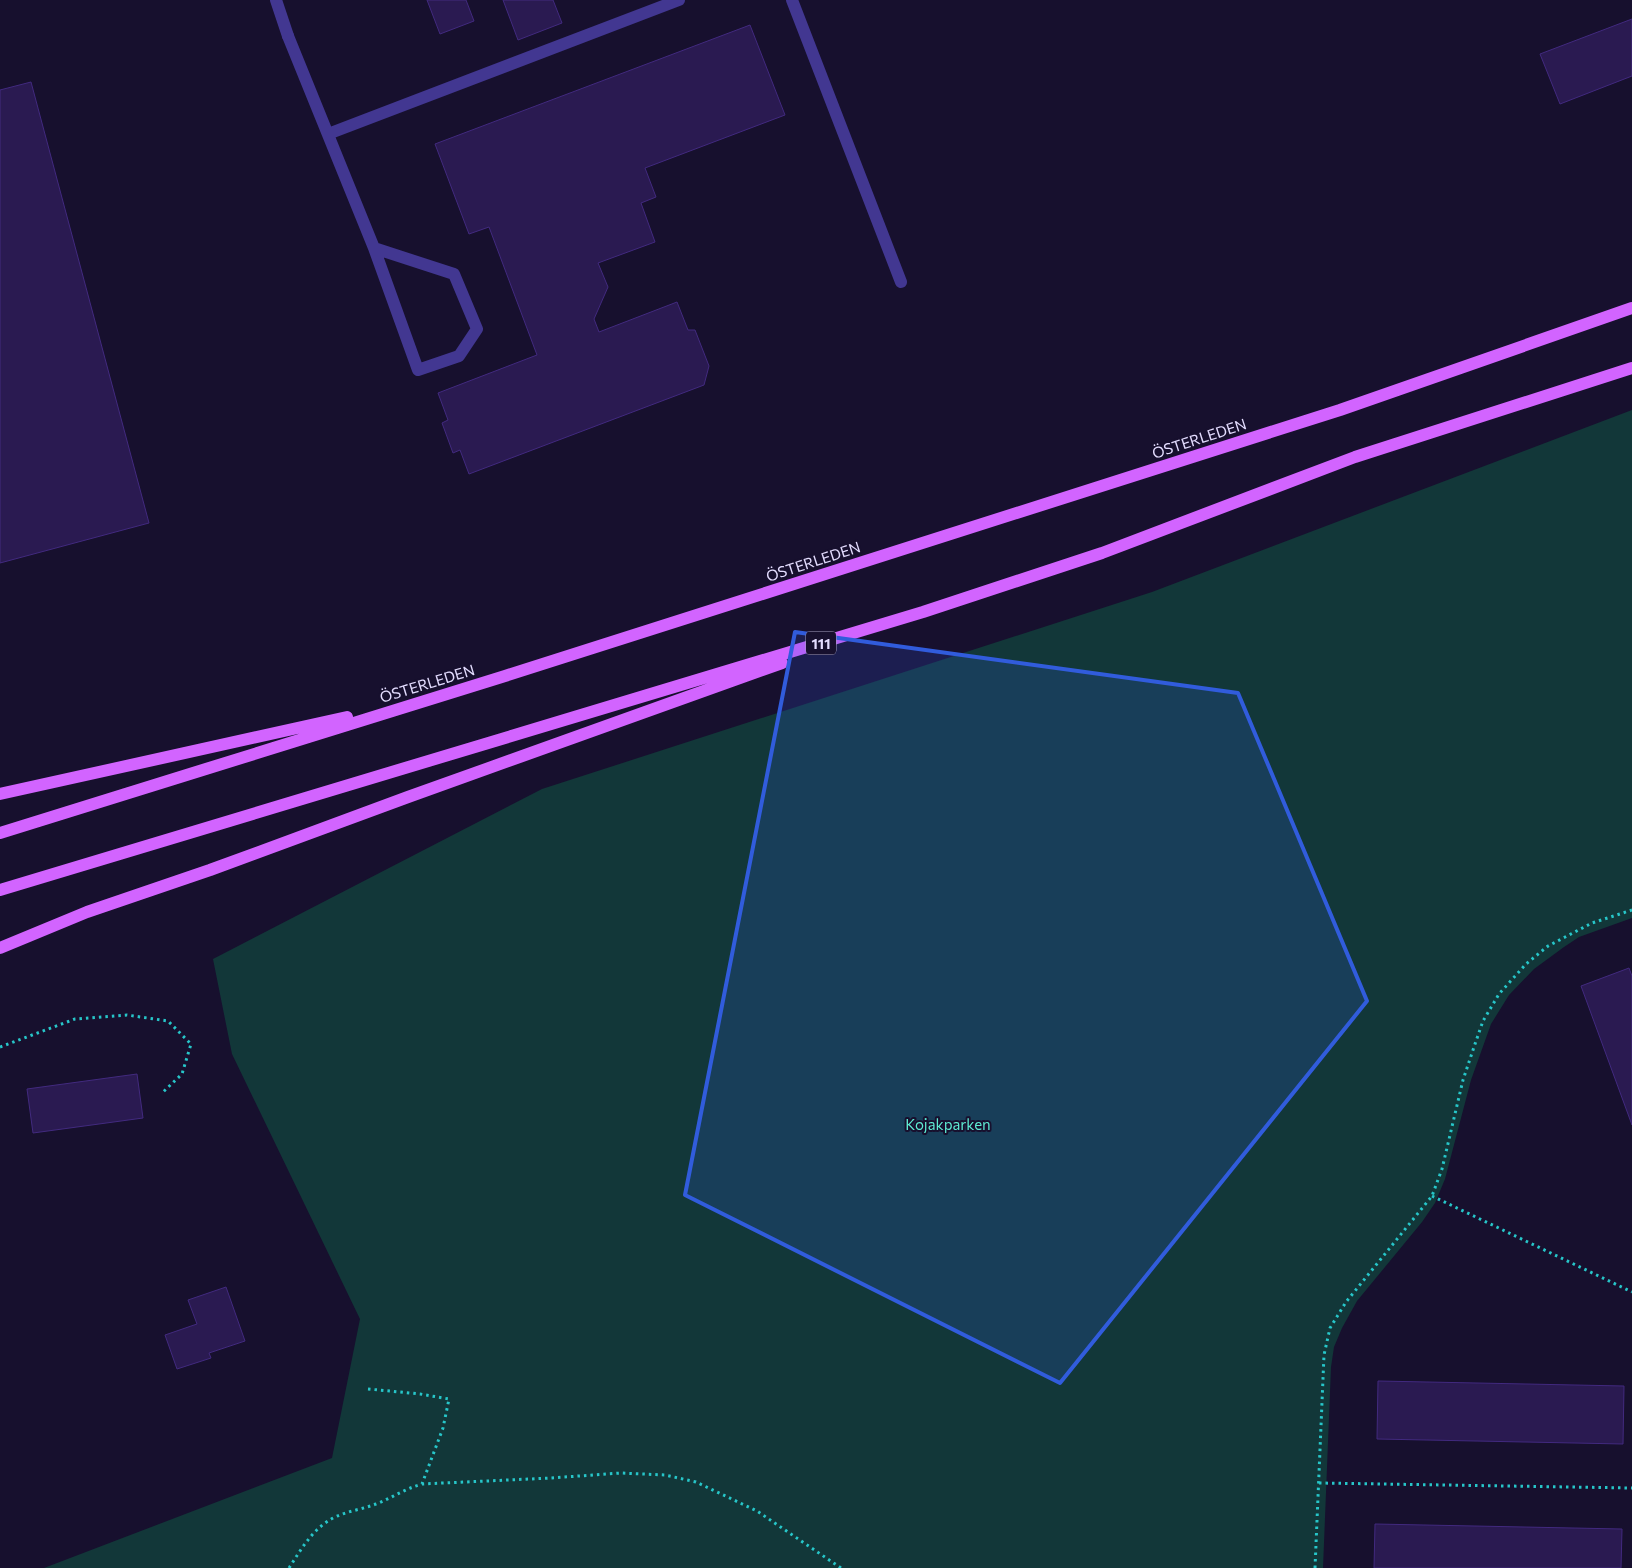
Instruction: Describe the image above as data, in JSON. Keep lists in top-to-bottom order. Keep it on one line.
{"streets":{"main road":["ÖSTERLEDEN","111"]},"parks":["Kojakparken"]}
